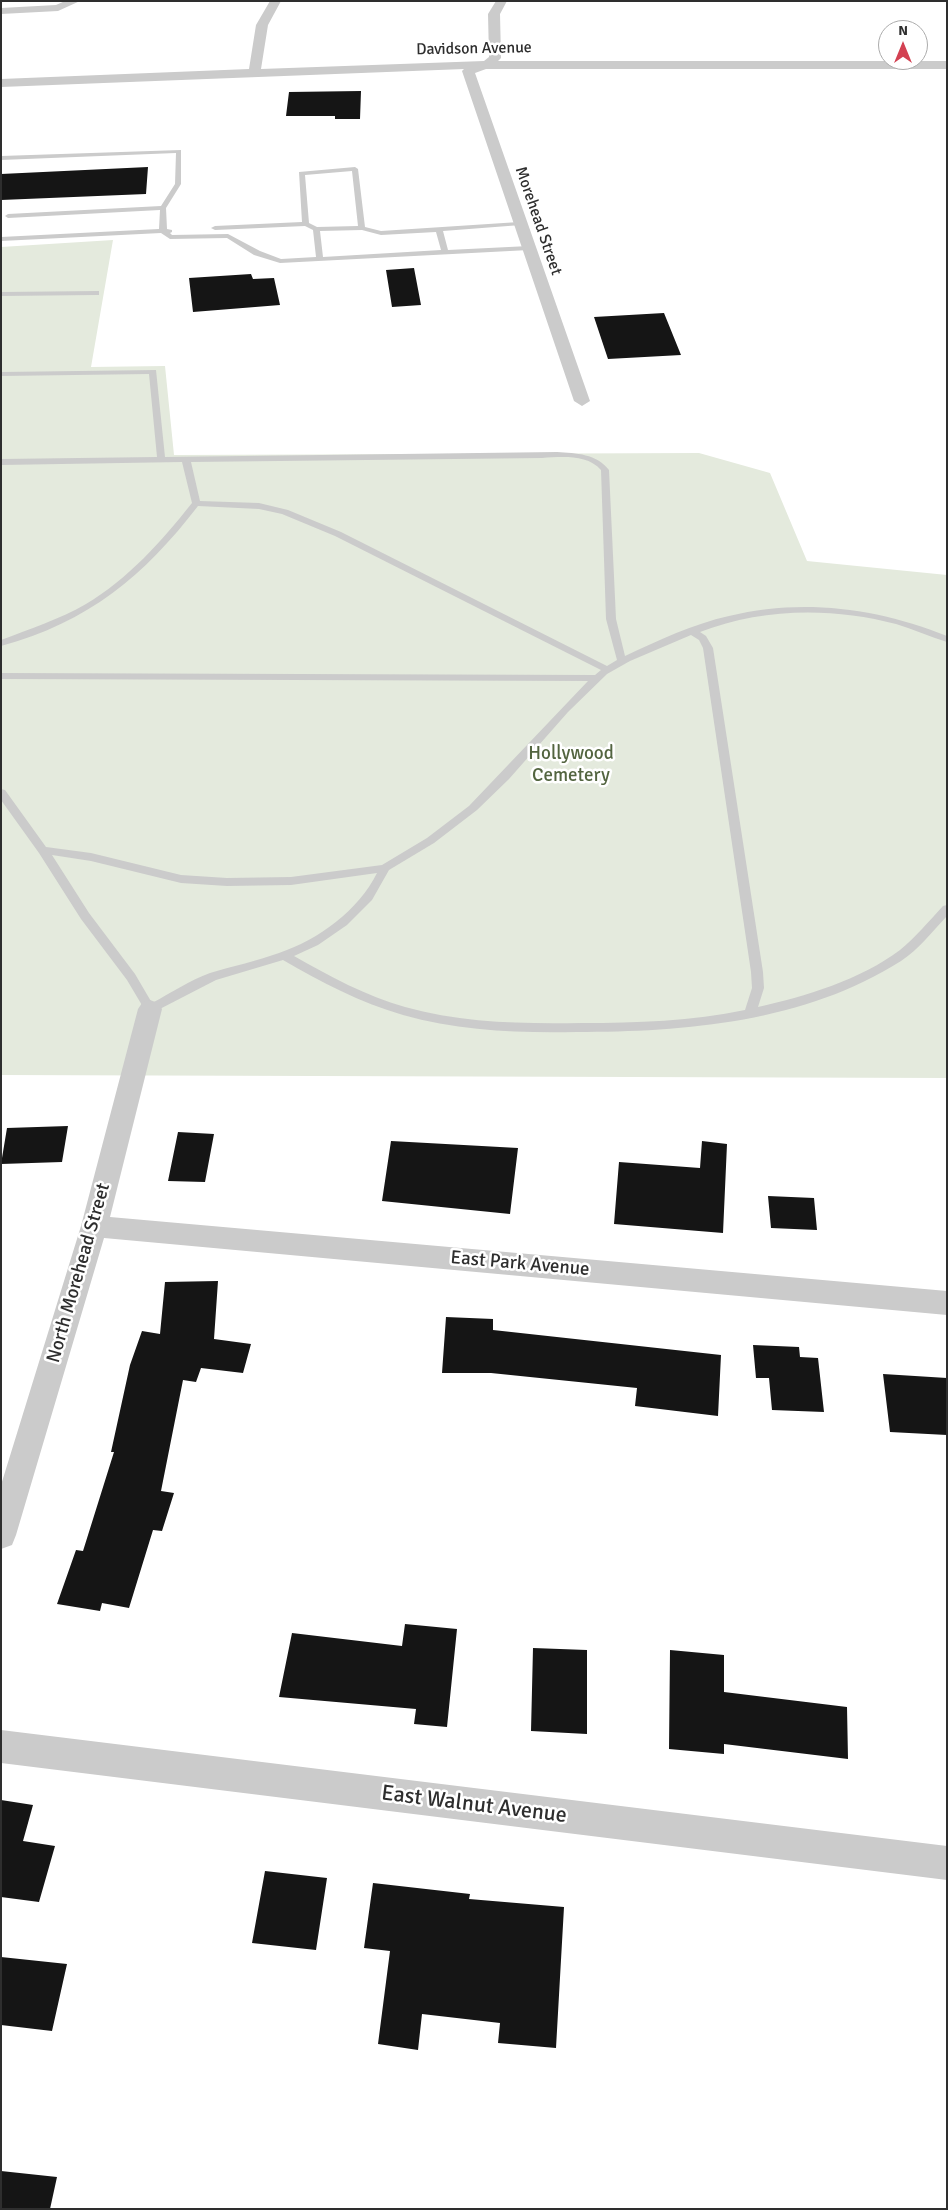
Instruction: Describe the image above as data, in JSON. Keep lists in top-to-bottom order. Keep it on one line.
{"streets":{"street":["Davidson Avenue","Morehead Street","East Park Avenue","North Morehead Street","East Walnut Avenue"]},"crossings":[["Davidson Avenue","Morehead Street"],["East Park Avenue","North Morehead Street"]],"parks":["Hollywood Cemetery"],"north":"top"}
